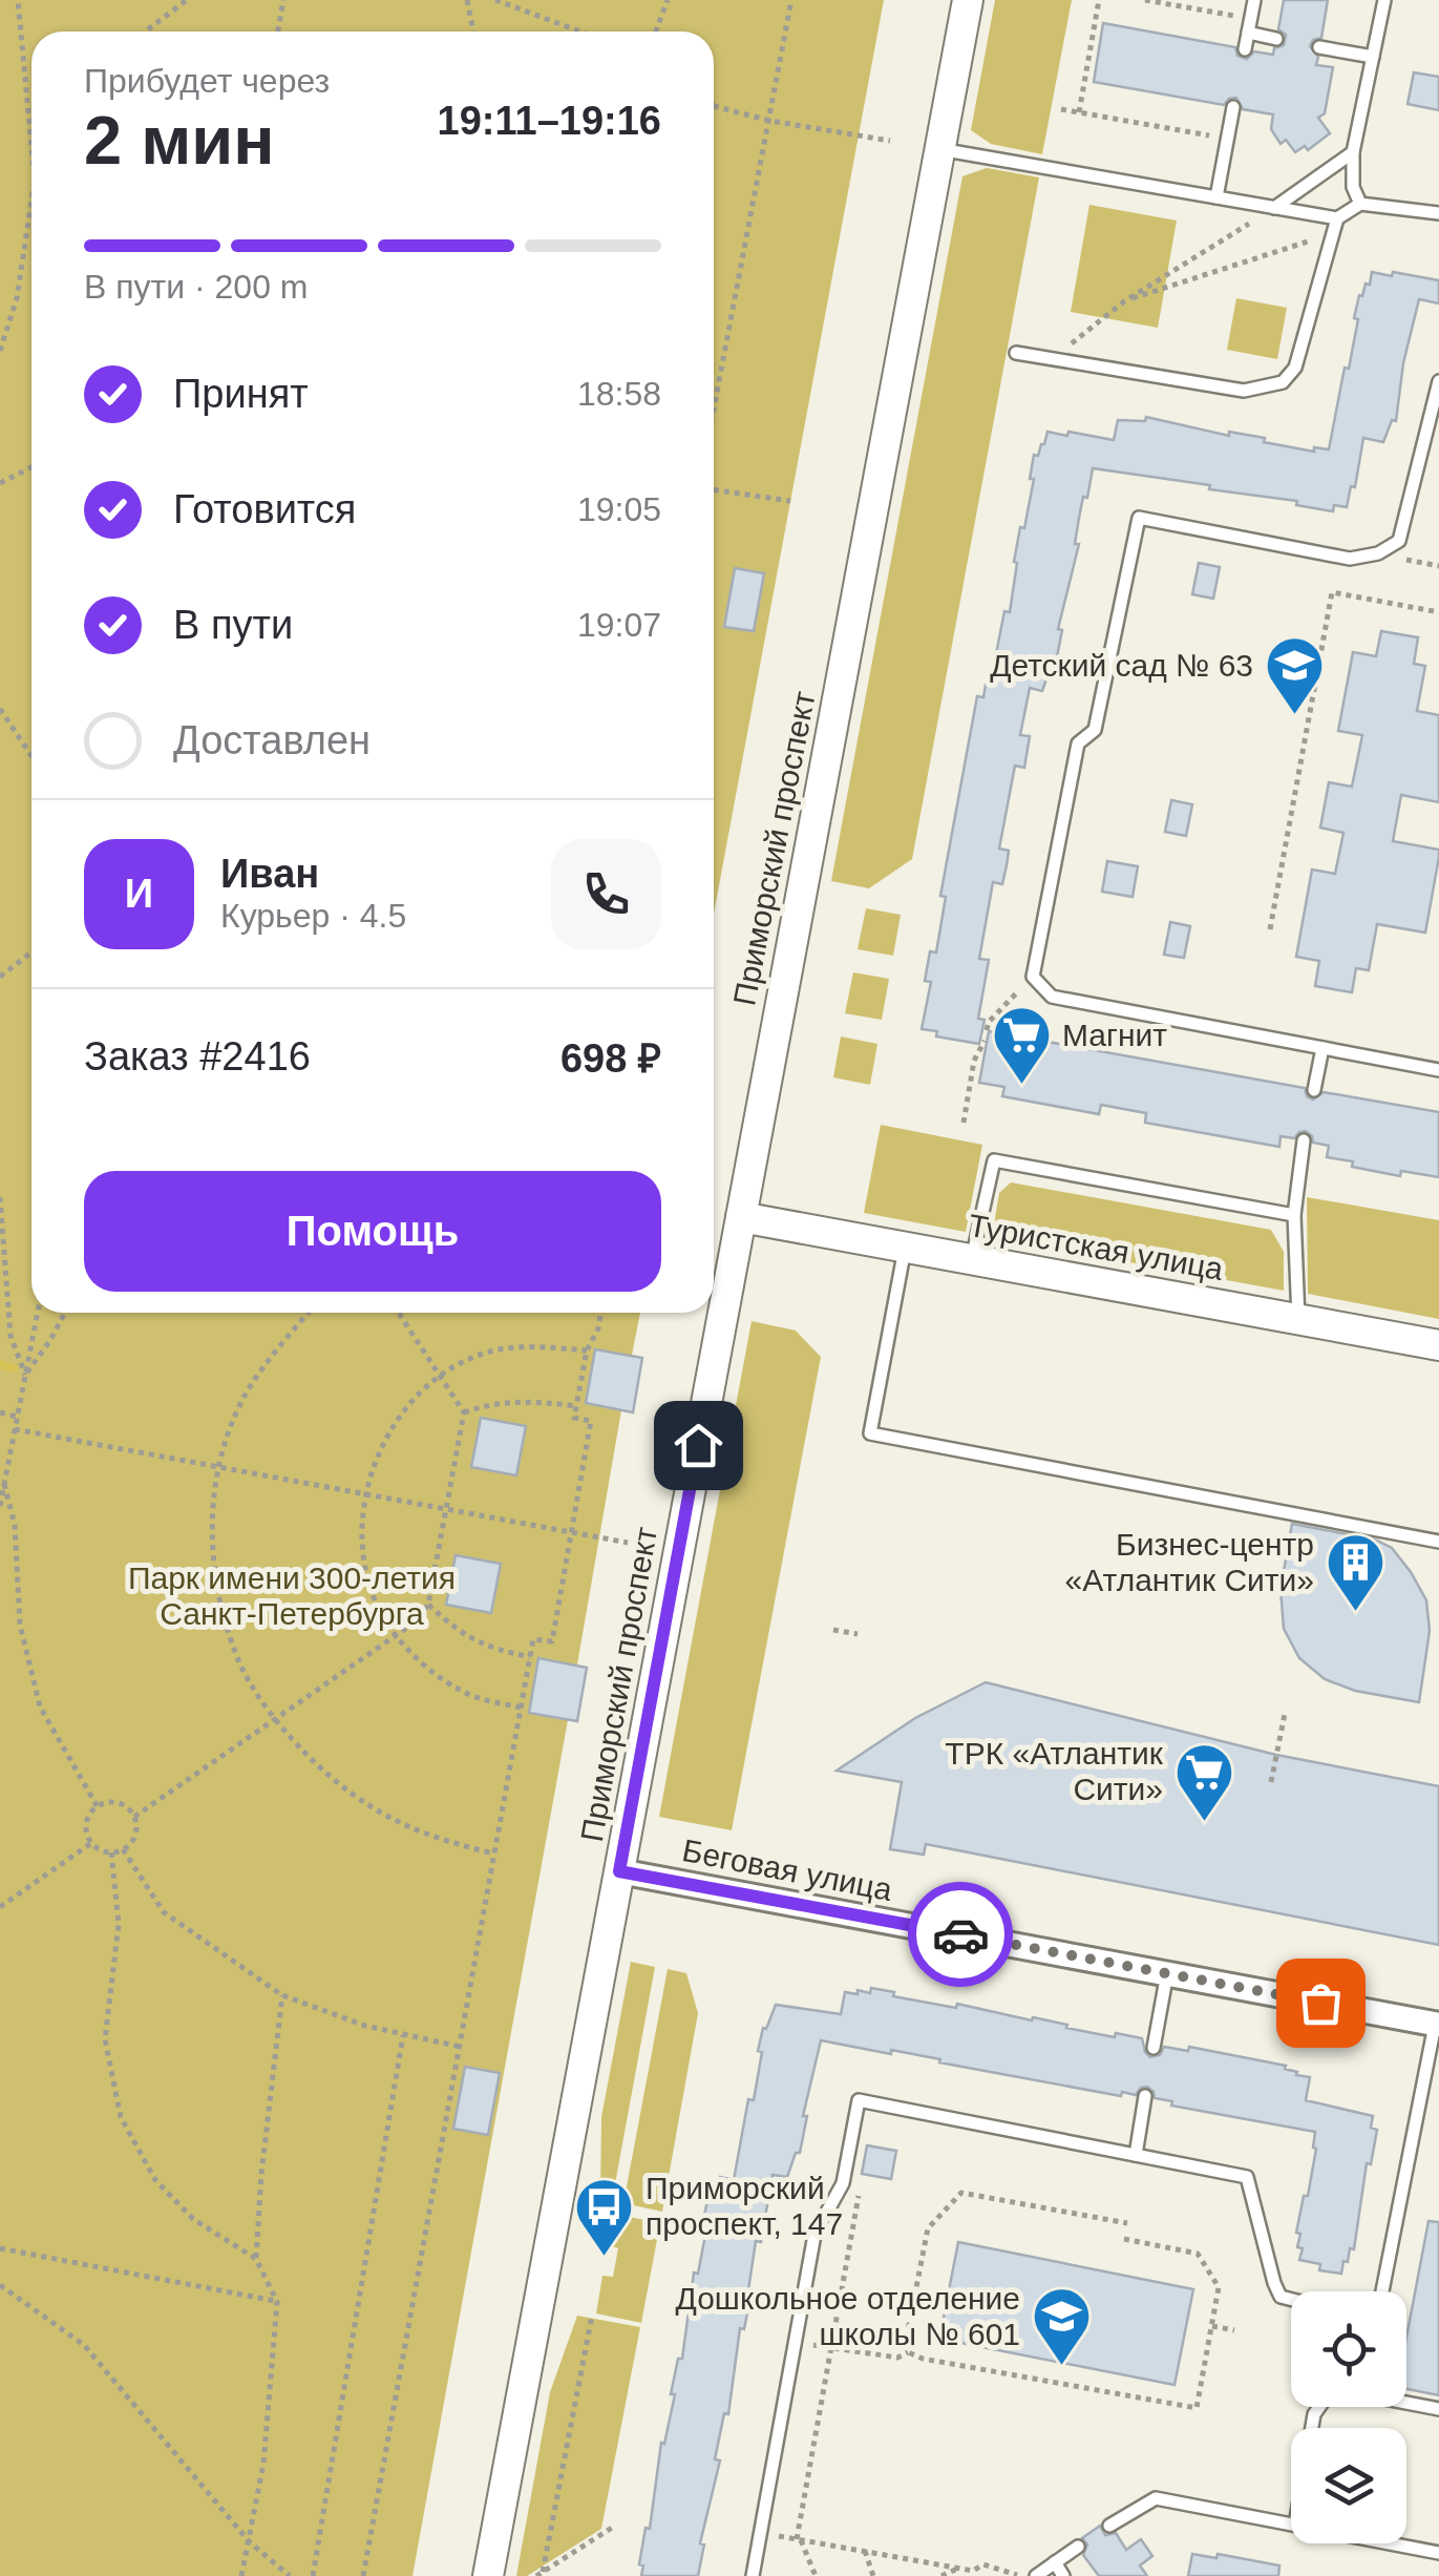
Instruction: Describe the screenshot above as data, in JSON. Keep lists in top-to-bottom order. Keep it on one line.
{"streets":{"street":["Приморский проспект","Туристская улица","Беговая улица"]},"crossings":[["Приморский проспект","Туристская улица"],["Приморский проспект","Беговая улица"]],"parks":["Парк имени 300-летия Санкт-Петербурга"],"places":{"school or university":["Детский сад № 63","Дошкольное отделение школы № 601"],"supermarket":["Магнит","ТРК «Атлантик Сити»"],"building":["Бизнес-центр «Атлантик Сити»"],"bus stop":["Приморский проспект, 147"]},"page":{"heading":["2 мин","Прибудет через","19:11–19:16"],"panel":["Иван","Курьер · 4.5","Заказ #2416","698 ₽"],"bar":"В пути · 200 m","list":[["Принят","18:58"],["Готовится","19:05"],["В пути","19:07"],"Доставлен"],"round":"И","buttons":"Помощь"}}
